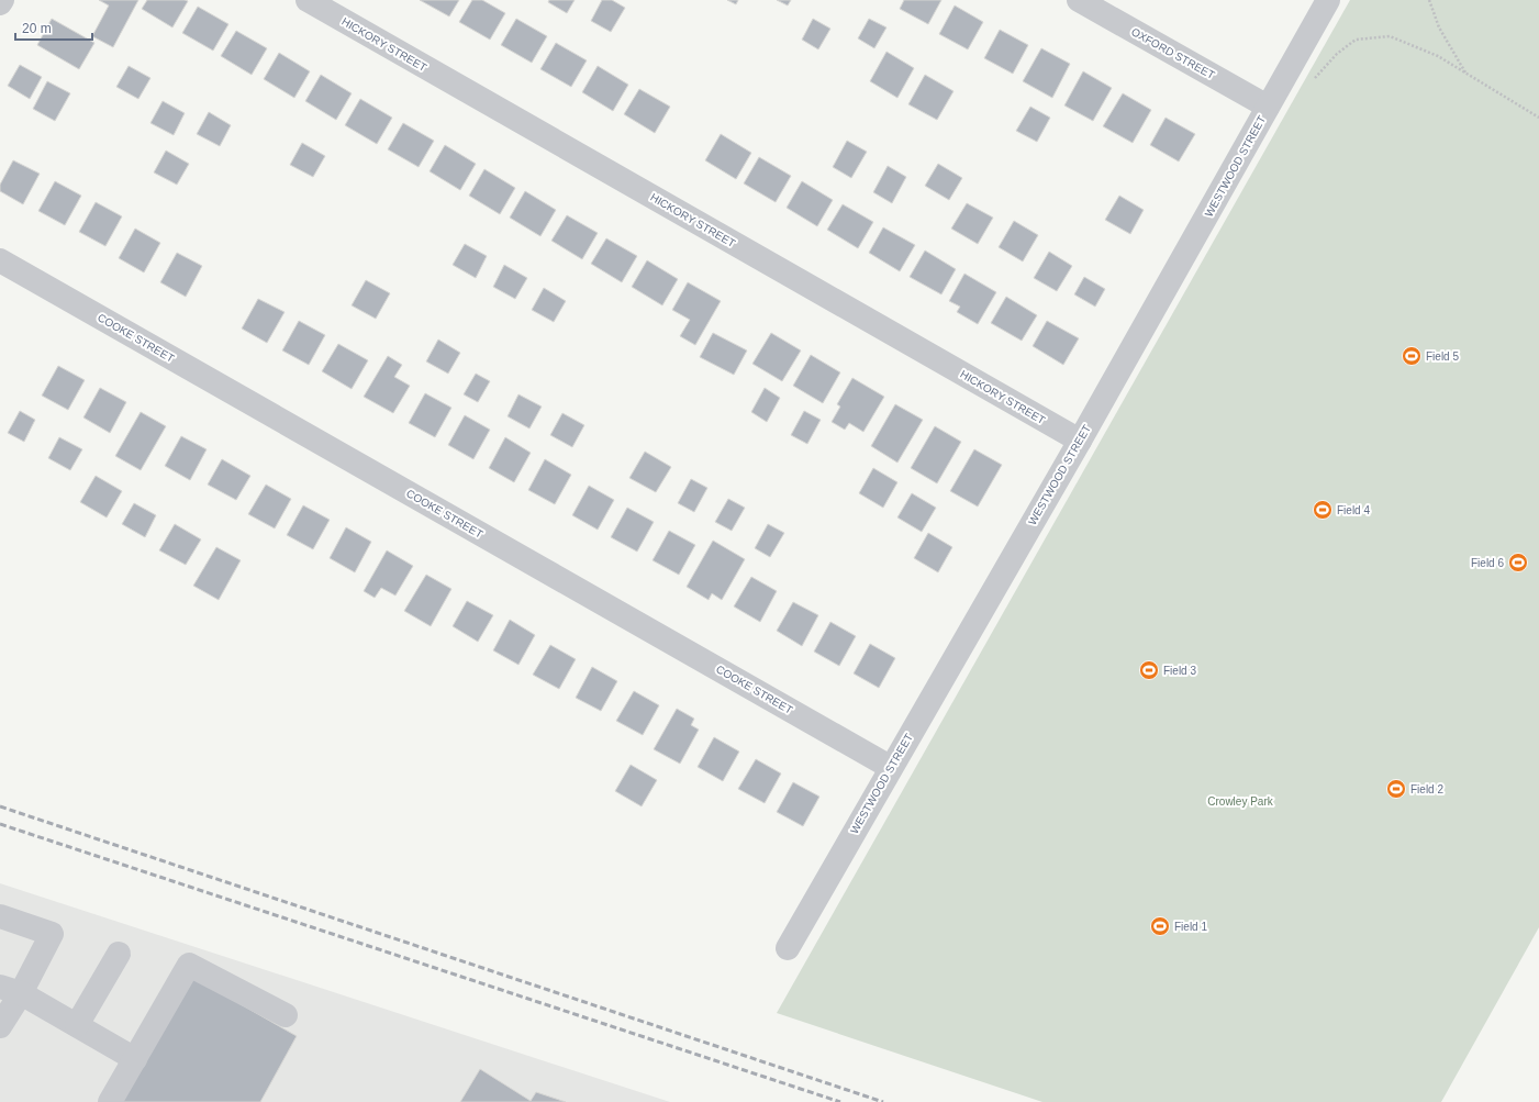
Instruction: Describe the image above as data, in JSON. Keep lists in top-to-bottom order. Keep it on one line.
{"streets":{"street":["HICKORY STREET","OXFORD STREET","WESTWOOD STREET","COOKE STREET"]},"crossings":[["HICKORY STREET","WESTWOOD STREET"],["OXFORD STREET","WESTWOOD STREET"],["WESTWOOD STREET","COOKE STREET"]],"parks":["Crowley Park"],"places":{"sports":["Field 5","Field 4","Field 6","Field 3","Field 2","Field 1"]},"scale_bar":"20 m"}
